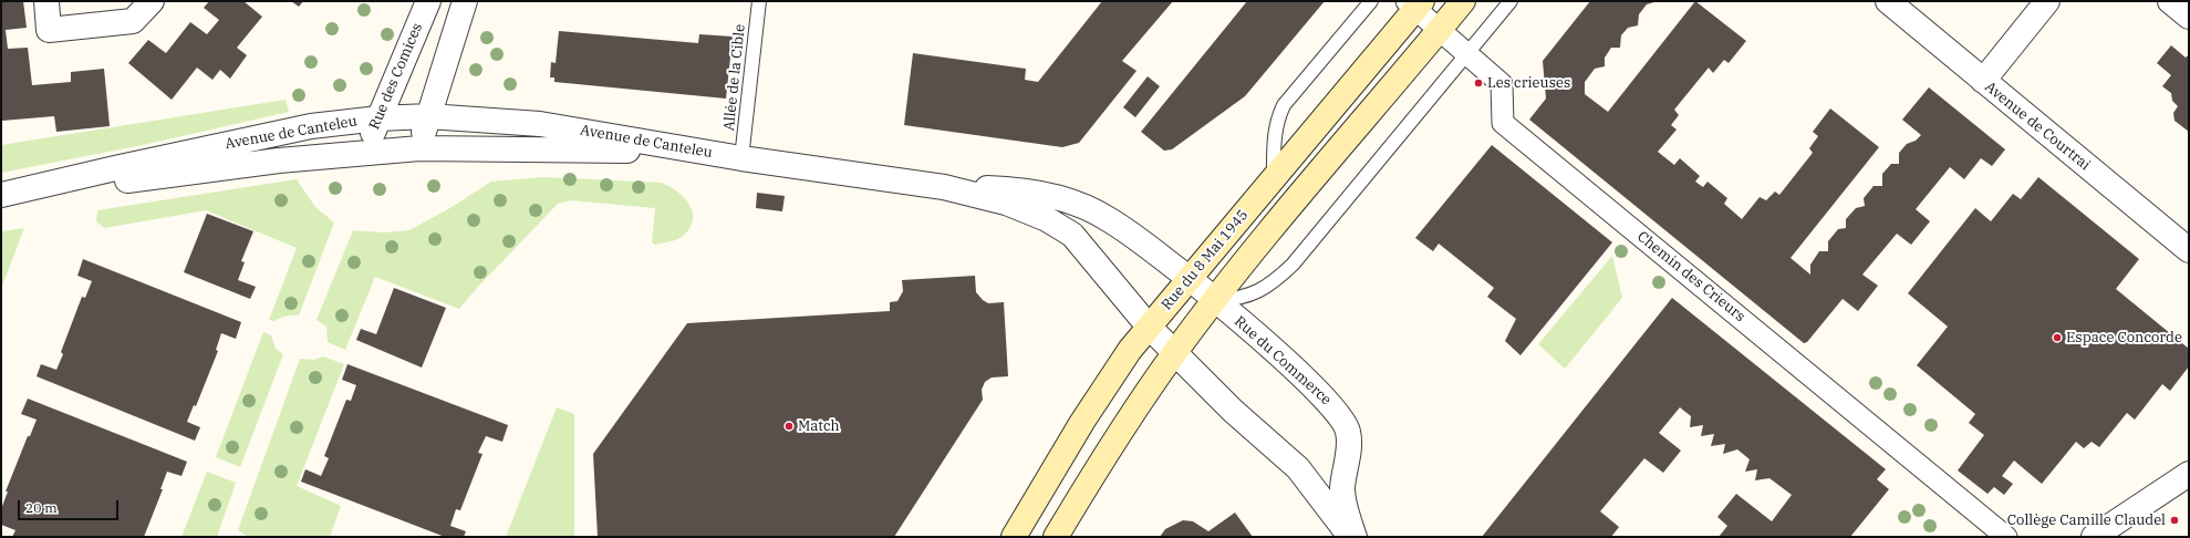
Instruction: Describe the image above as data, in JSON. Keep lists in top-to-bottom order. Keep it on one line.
{"streets":{"main road":["Rue du 8 Mai 1945"],"street":["Rue des Comices","Avenue de Courtrai","Avenue de Canteleu","Chemin des Crieurs","Rue du Commerce"],"lane":["Allée de la Cible"]},"crossings":[["Rue des Comices","Avenue de Canteleu"],["Allée de la Cible","Avenue de Canteleu"],["Avenue de Canteleu","Rue du 8 Mai 1945"],["Avenue de Canteleu","Rue du Commerce"],["Rue du 8 Mai 1945","Chemin des Crieurs"],["Rue du 8 Mai 1945","Rue du Commerce"]],"places":["Les crieuses","Espace Concorde","Match","Collège Camille Claudel"],"scale_bar":"20 m"}
